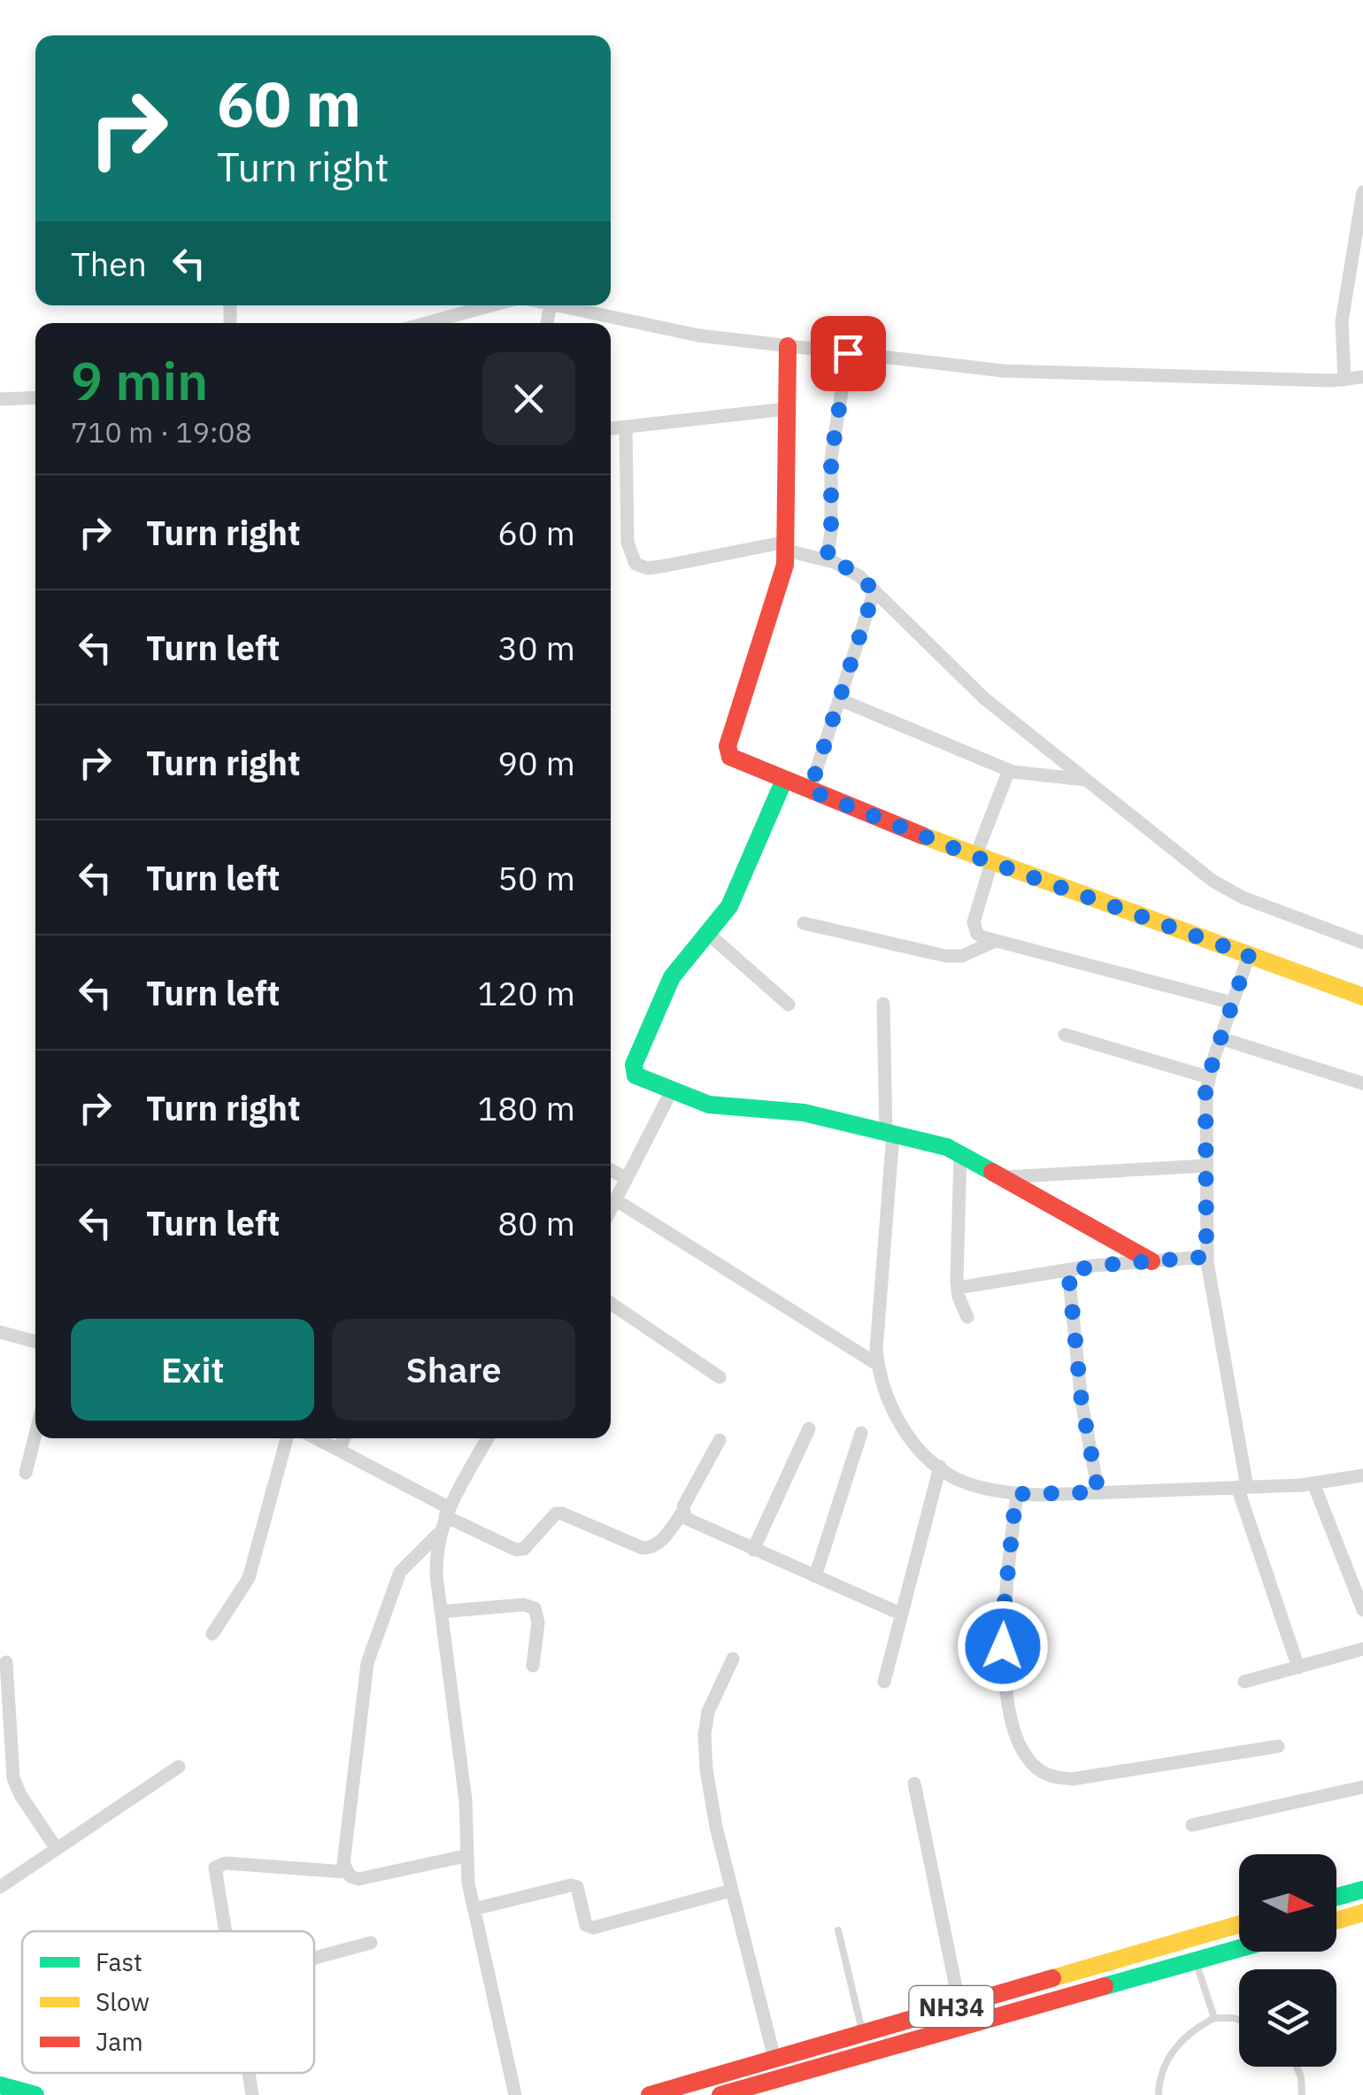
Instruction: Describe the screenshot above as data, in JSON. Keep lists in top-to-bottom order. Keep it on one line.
{"streets":{"main road":["NH34"]},"legend":["Fast","Slow","Jam"],"north":"right","page":{"turn":["60 m","Turn right"],"then":"Then","heading":["9 min","710 m · 19:08"],"list":[{"name":"Turn right","value":"60 m"},{"name":"Turn left","value":"30 m"},{"name":"Turn right","value":"90 m"},{"name":"Turn left","value":"50 m"},{"name":"Turn left","value":"120 m"},{"name":"Turn right","value":"180 m"},{"name":"Turn left","value":"80 m"}],"buttons":["Exit","Share"]}}
